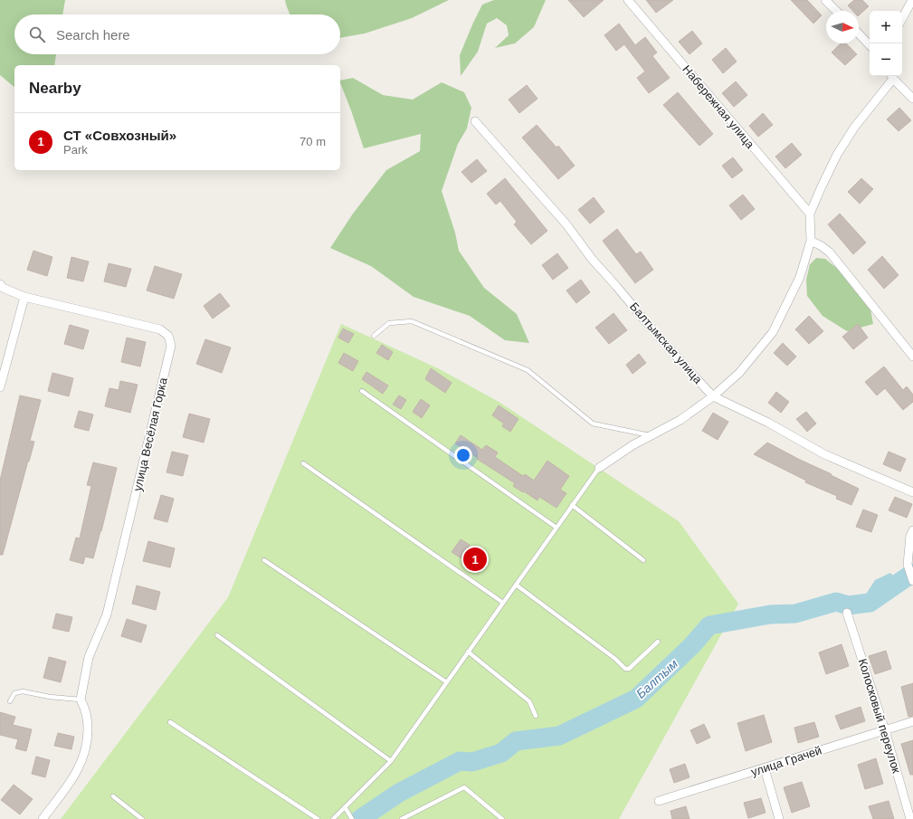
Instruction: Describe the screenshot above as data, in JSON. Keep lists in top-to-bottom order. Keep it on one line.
{"streets":{"street":["Набережная улица","Балтымская улица","улица Весёлая Горка","Колосковый переулок","улица Грачей"]},"crossings":[["Колосковый переулок","улица Грачей"]],"water":["Балтым"],"north":"right","page":{"map_buttons":["+","−"],"search":"Search here","heading":"Nearby","list":[{"mark":"1","name":"СТ «Совхозный»","note":"Park","value":"70 m"}],"pins":"1"}}
